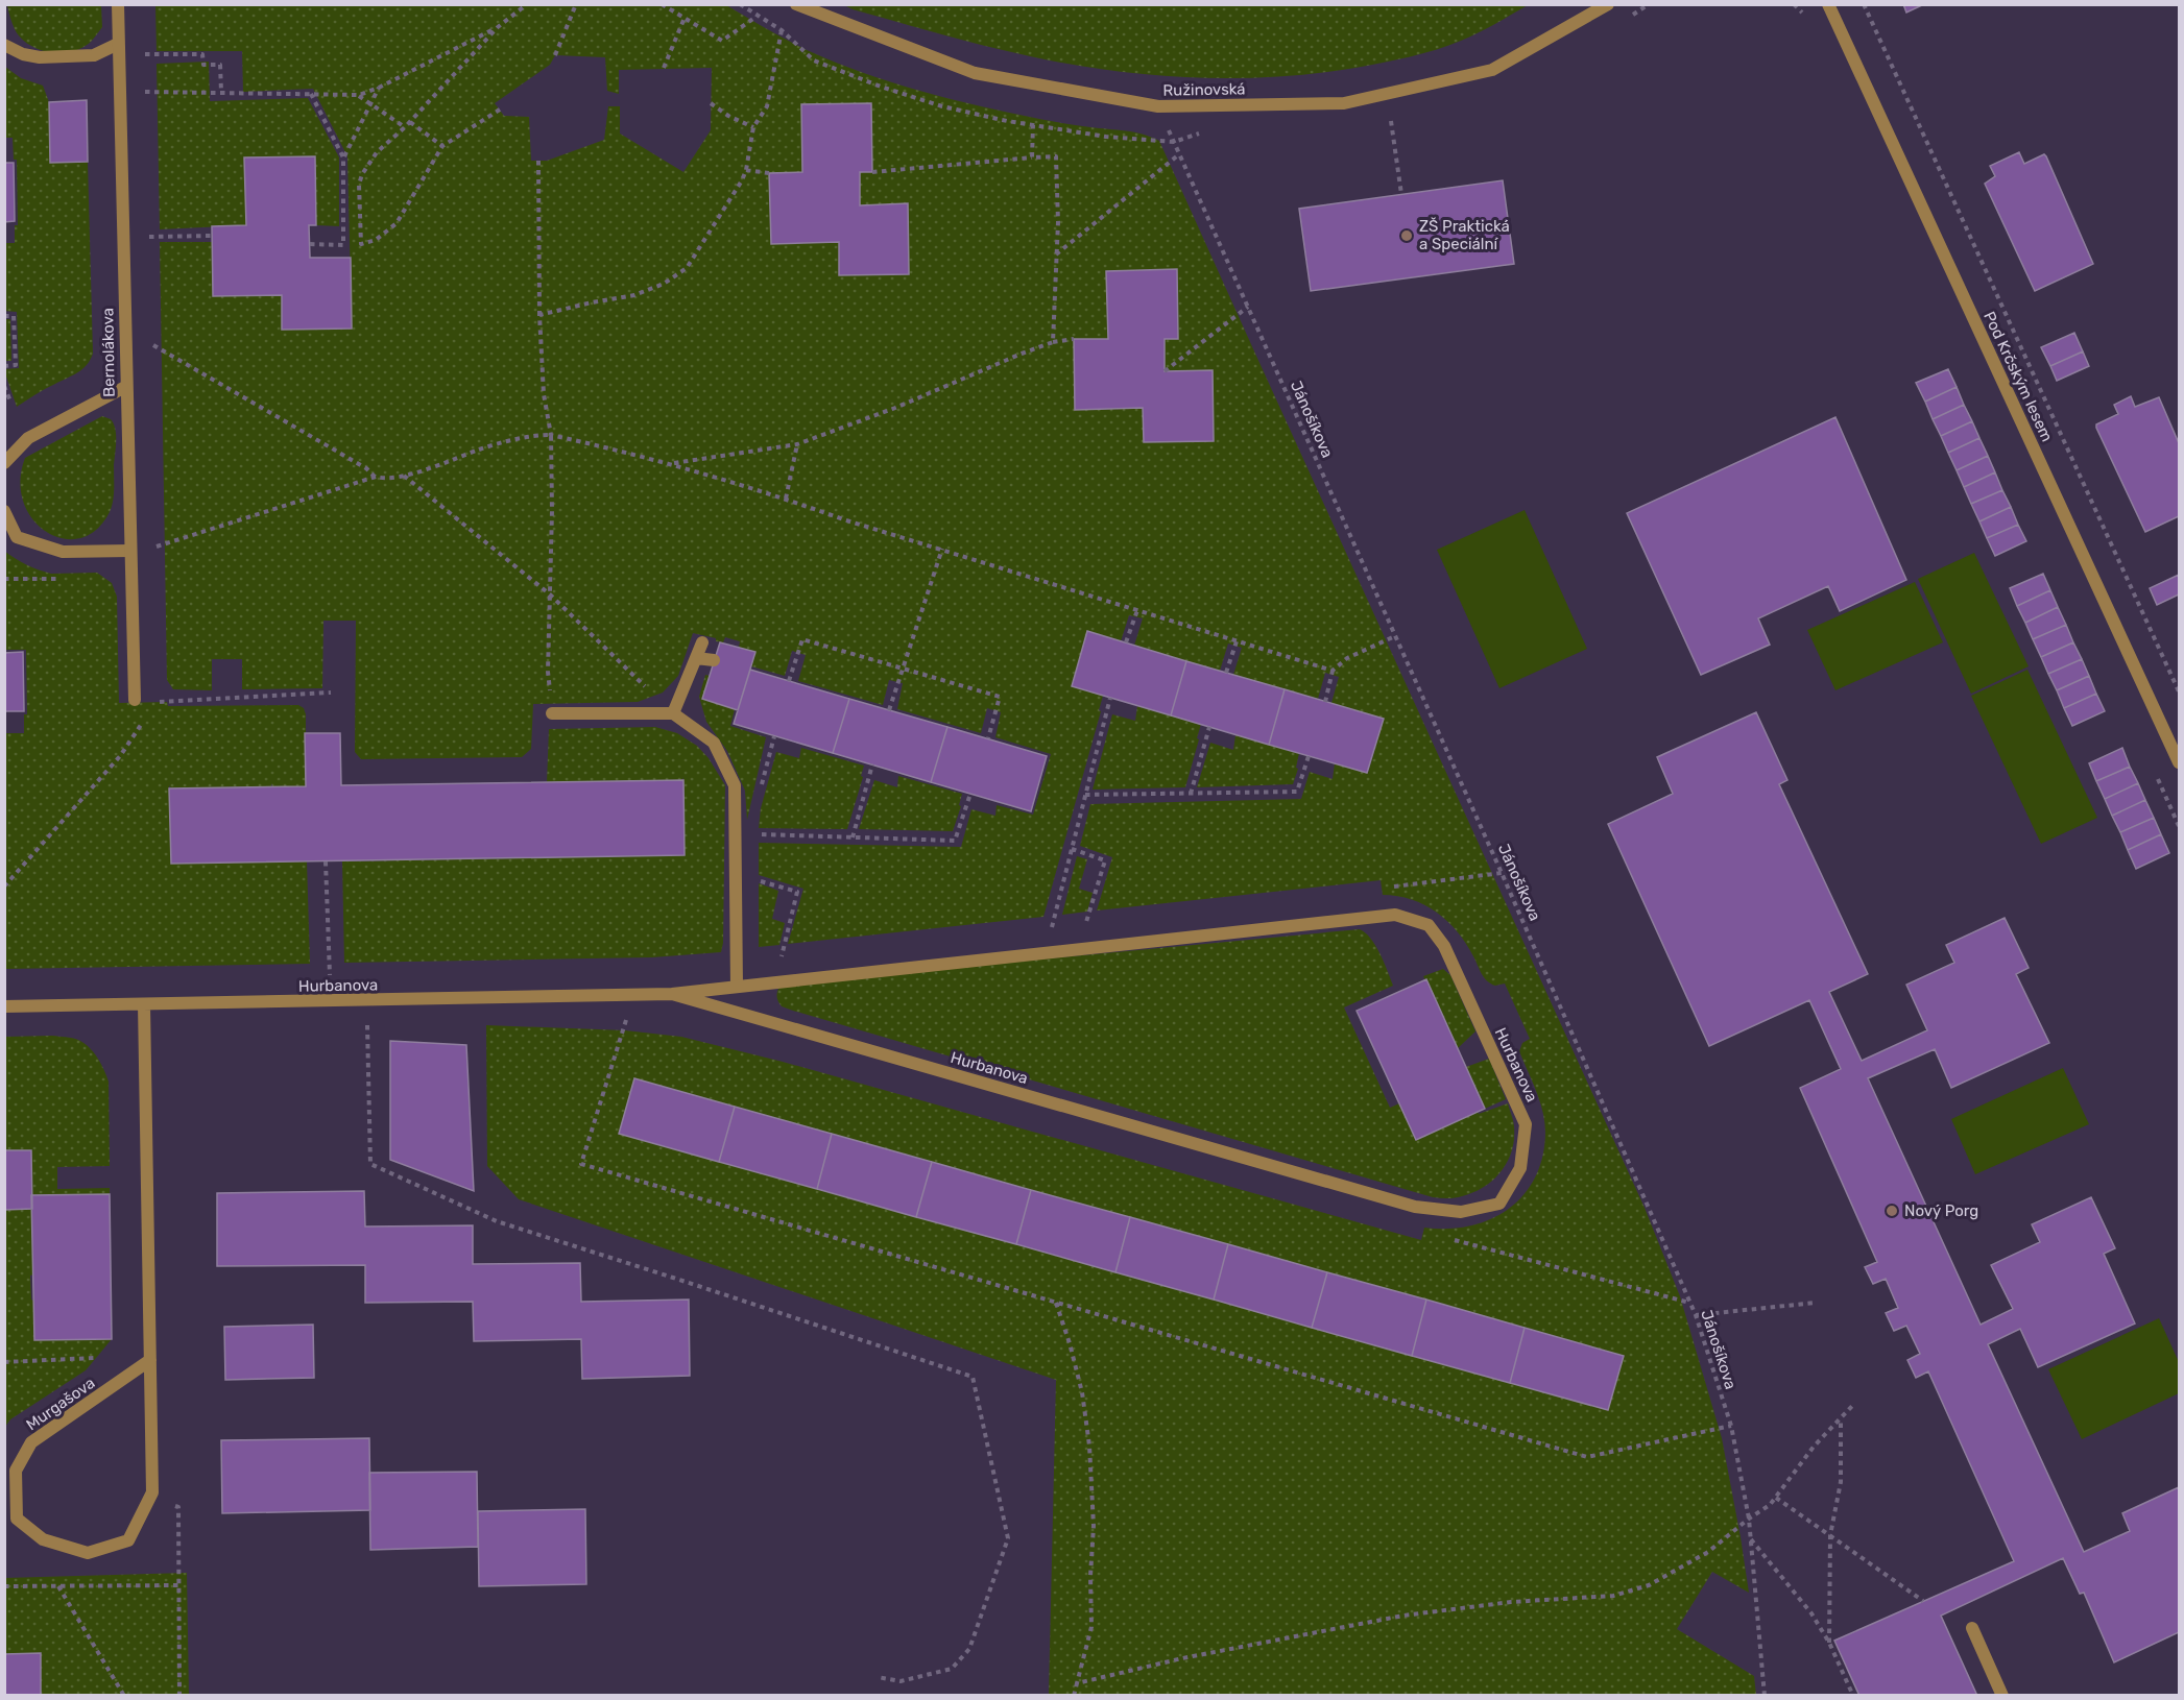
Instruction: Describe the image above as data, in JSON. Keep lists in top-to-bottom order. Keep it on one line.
{"streets":{"street":["Ružinovská","Bernolákova","Pod Krčským lesem","Hurbanova","Murgašova"],"path":["Jánošíkova"]},"crossings":[["Ružinovská","Jánošíkova"],["Hurbanova","Murgašova"]],"places":["ZŠ Praktická a Speciální","Nový Porg"]}
